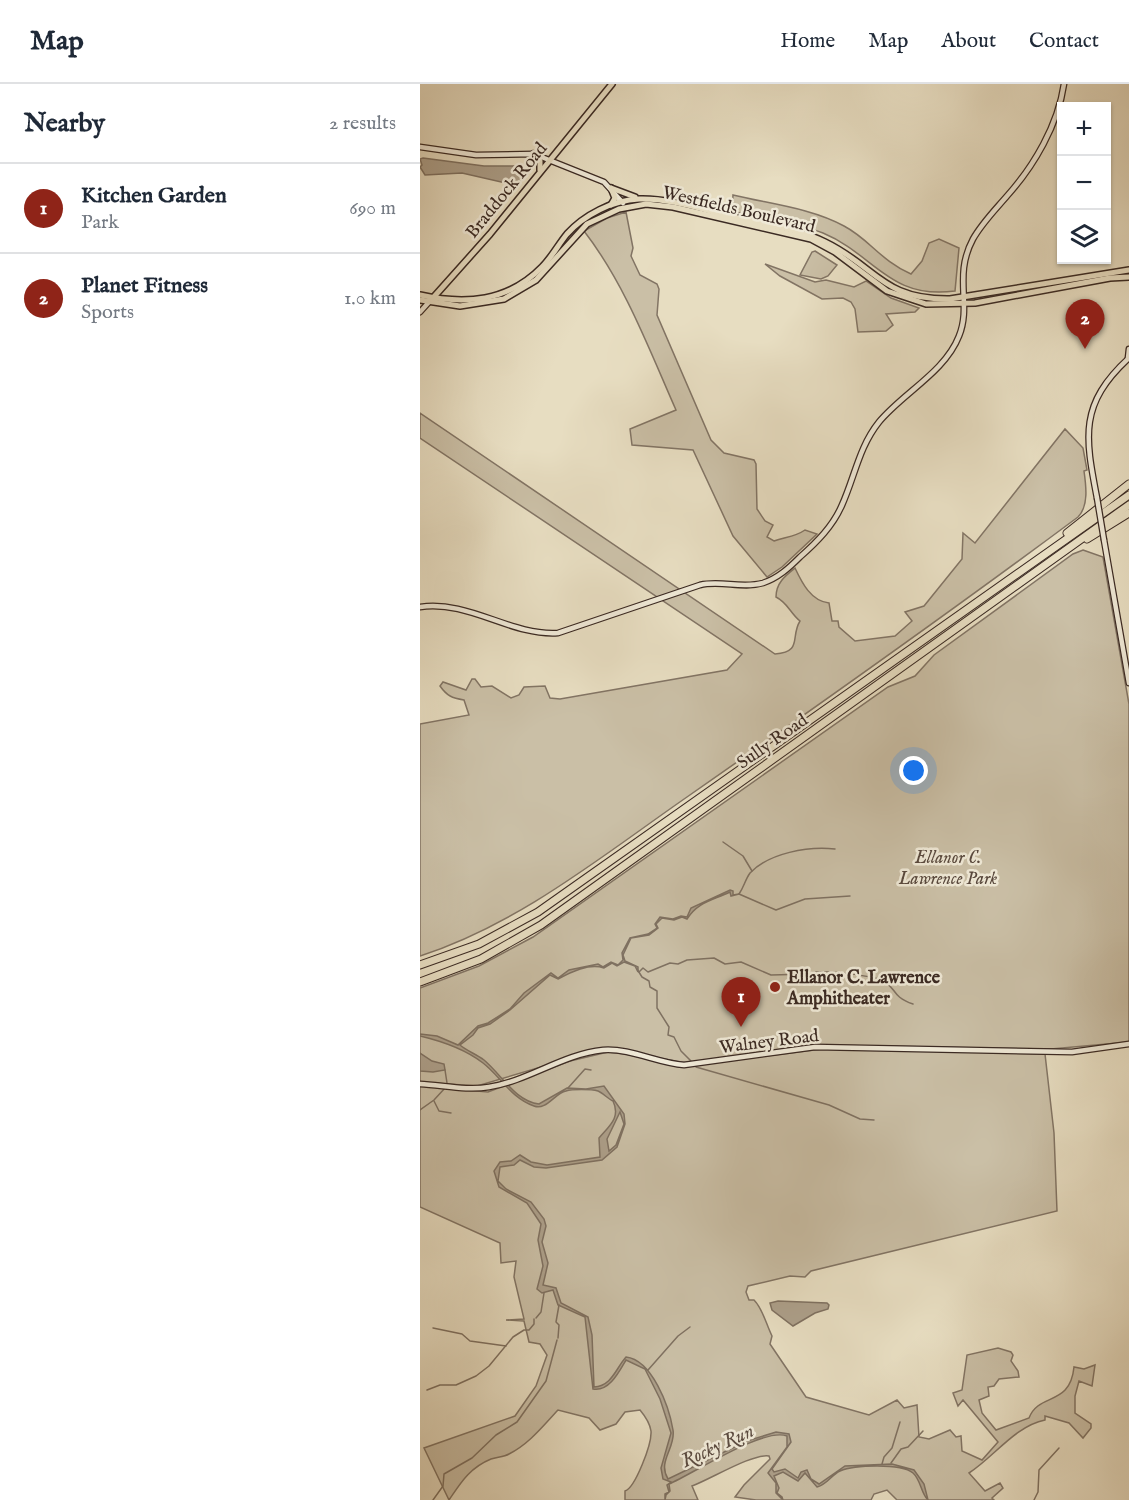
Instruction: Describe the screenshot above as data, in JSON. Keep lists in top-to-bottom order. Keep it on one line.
{"streets":{"highway":["Sully Road"],"main road":["Braddock Road","Westfields Boulevard","Walney Road"]},"crossings":[["Braddock Road","Westfields Boulevard"]],"water":["Rocky Run"],"parks":["Ellanor C. Lawrence Park"],"places":["Ellanor C. Lawrence Amphitheater"],"page":{"header":"Map","nav":["Home","Map","About","Contact"],"heading":["Nearby","2 results"],"map_buttons":["+","−"],"list":[{"mark":"1","name":"Kitchen Garden","note":"Park","value":"690 m"},{"mark":"2","name":"Planet Fitness","note":"Sports","value":"1.0 km"}],"pins":["2","1"]}}
